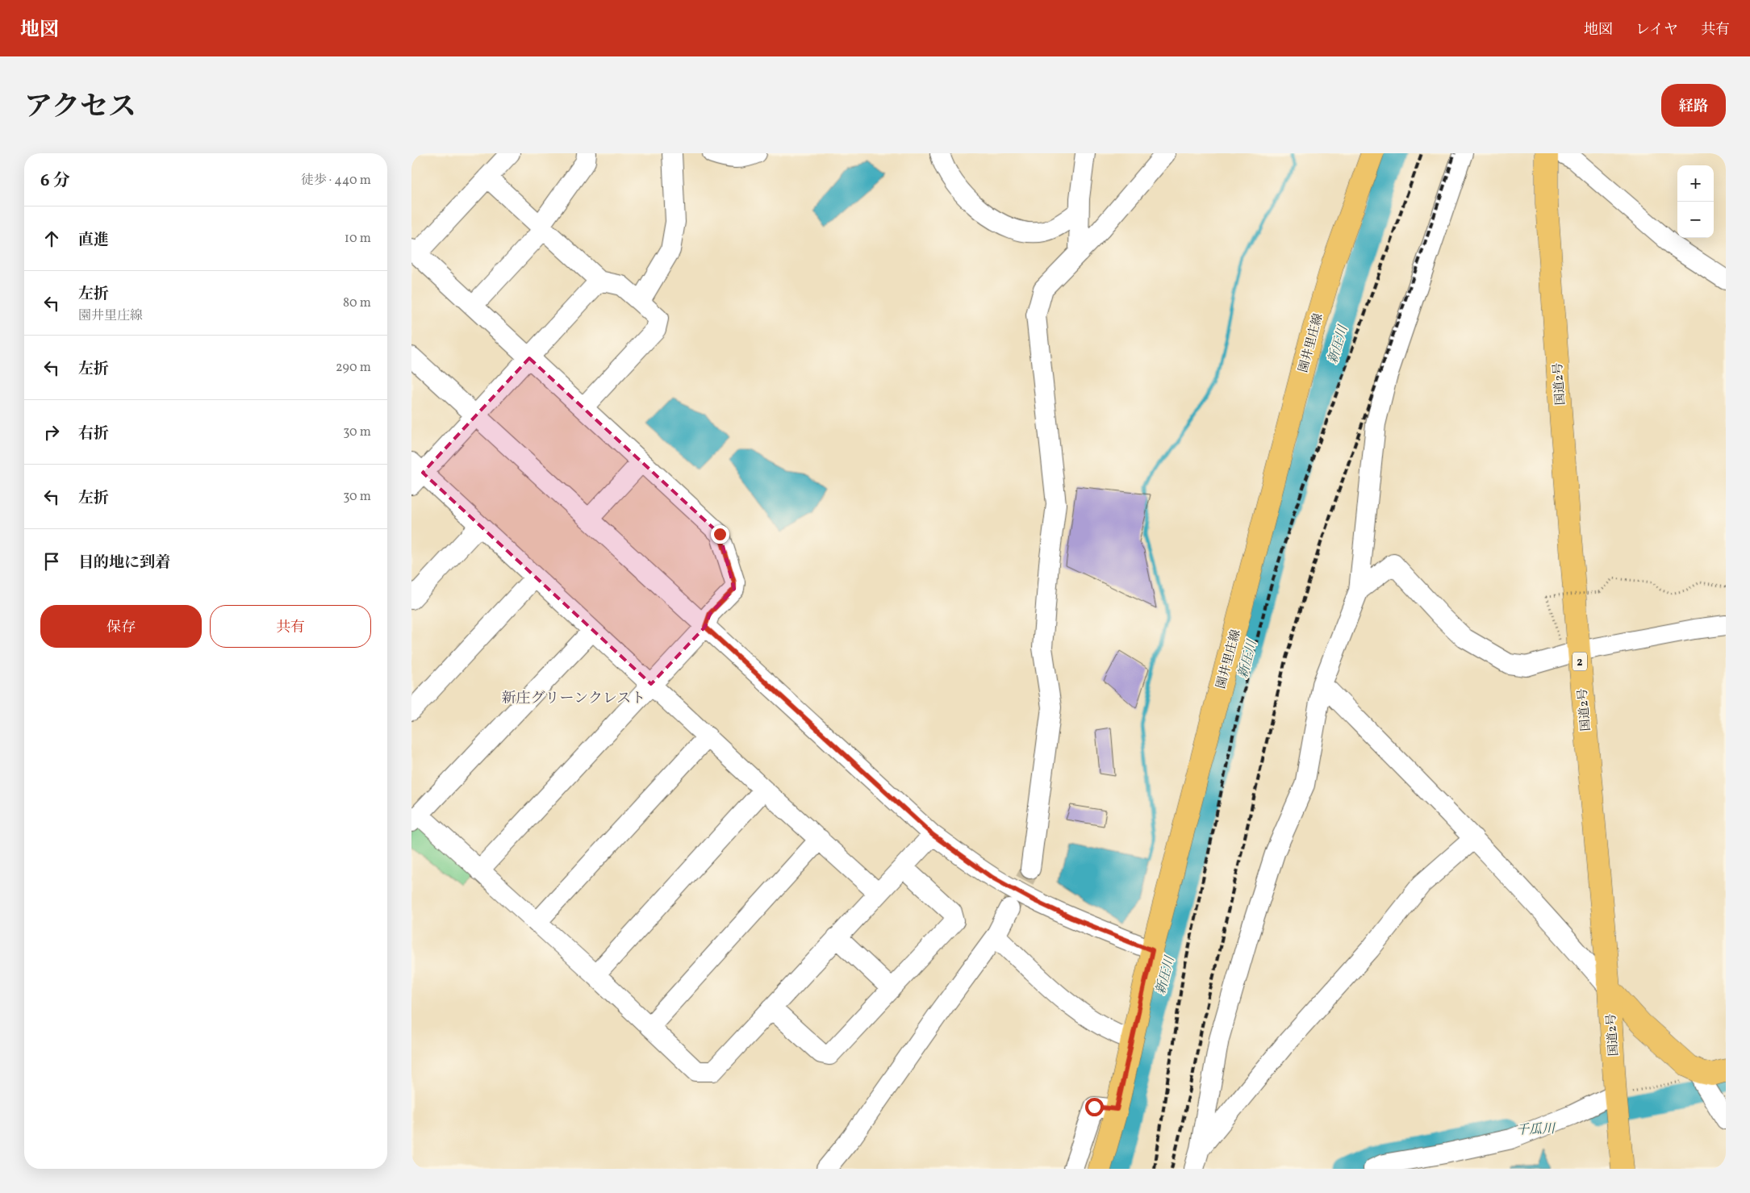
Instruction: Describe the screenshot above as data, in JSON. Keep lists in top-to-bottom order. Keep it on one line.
{"streets":{"main road":["園井里庄線","国道2号","2"]},"districts":["新庄グリーンクレスト"],"water":["新圧川","千瓜川"],"page":{"header":"地図","nav":["地図","レイヤ","共有"],"title":"アクセス","buttons":["経路",["保存","共有"]],"heading":["6 分","徒歩 · 440 m"],"map_buttons":["+","−"],"list":[["直進","10 m"],["左折","園井里庄線","80 m"],["左折","290 m"],["右折","30 m"],["左折","30 m"],"目的地に到着"]}}
